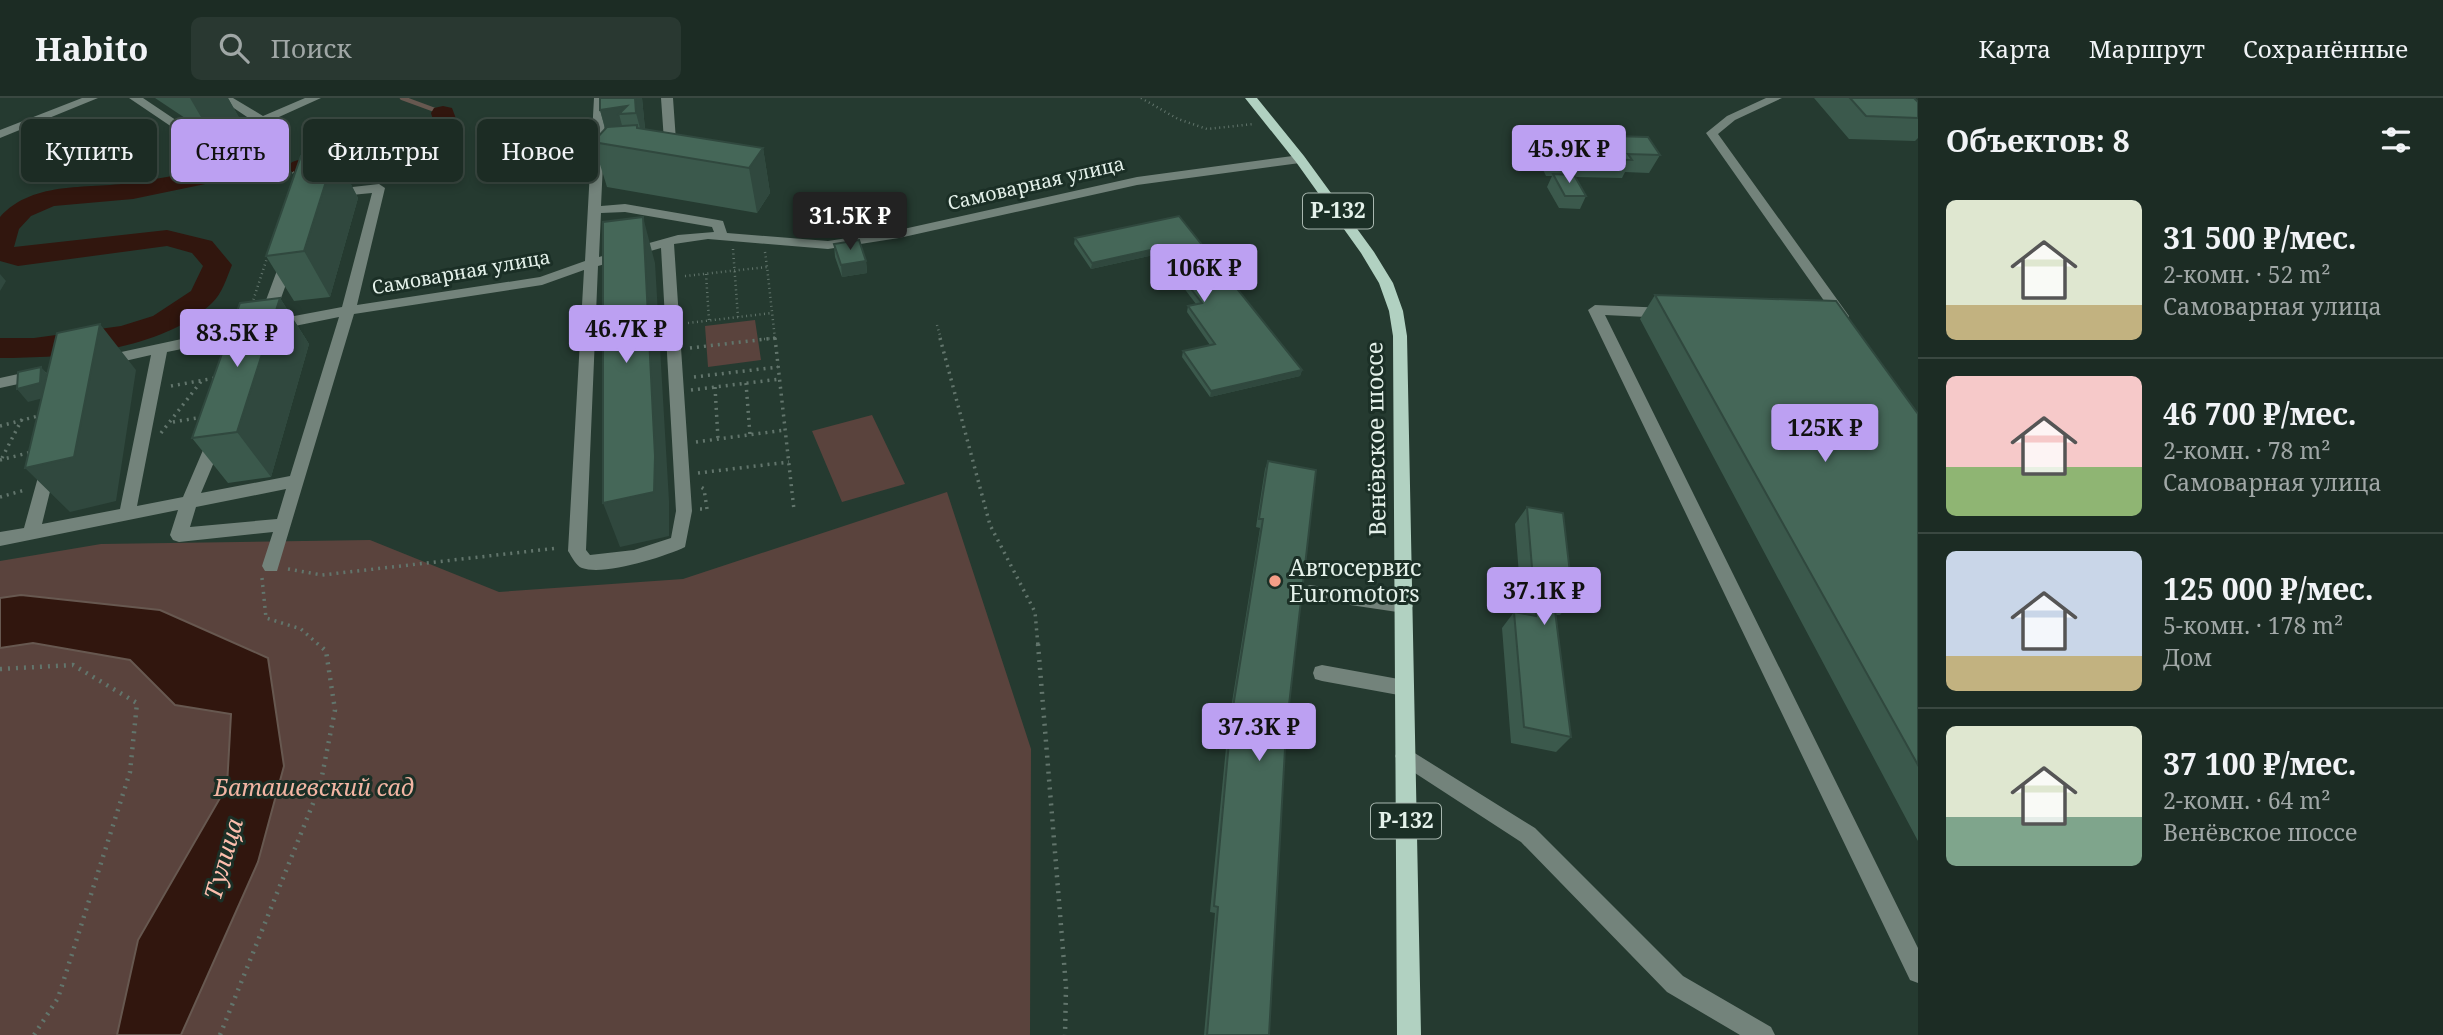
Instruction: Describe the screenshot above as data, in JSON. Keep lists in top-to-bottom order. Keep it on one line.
{"streets":{"main road":["Р-132","Венёвское шоссе"],"street":["Самоварная улица"]},"crossings":[["Самоварная улица","Венёвское шоссе"]],"water":["Тулица"],"parks":["Баташевский сад"],"places":["Автосервис Euromotors"],"page":{"header":"Habito","search":"Поиск","nav":["Карта","Маршрут","Сохранённые"],"heading":"Объектов: 8","chip":["Купить","Снять","Фильтры","Новое"],"price":["45.9K ₽","31.5K ₽","106K ₽","46.7K ₽","83.5K ₽","125K ₽","37.1K ₽","37.3K ₽"],"list":[{"name":"31 500 ₽/мес.","note":"2-комн. · 52 m² · Самоварная улица"},{"name":"46 700 ₽/мес.","note":"2-комн. · 78 m² · Самоварная улица"},{"name":"125 000 ₽/мес.","note":"5-комн. · 178 m² · Дом"},{"name":"37 100 ₽/мес.","note":"2-комн. · 64 m² · Венёвское шоссе"}]}}
